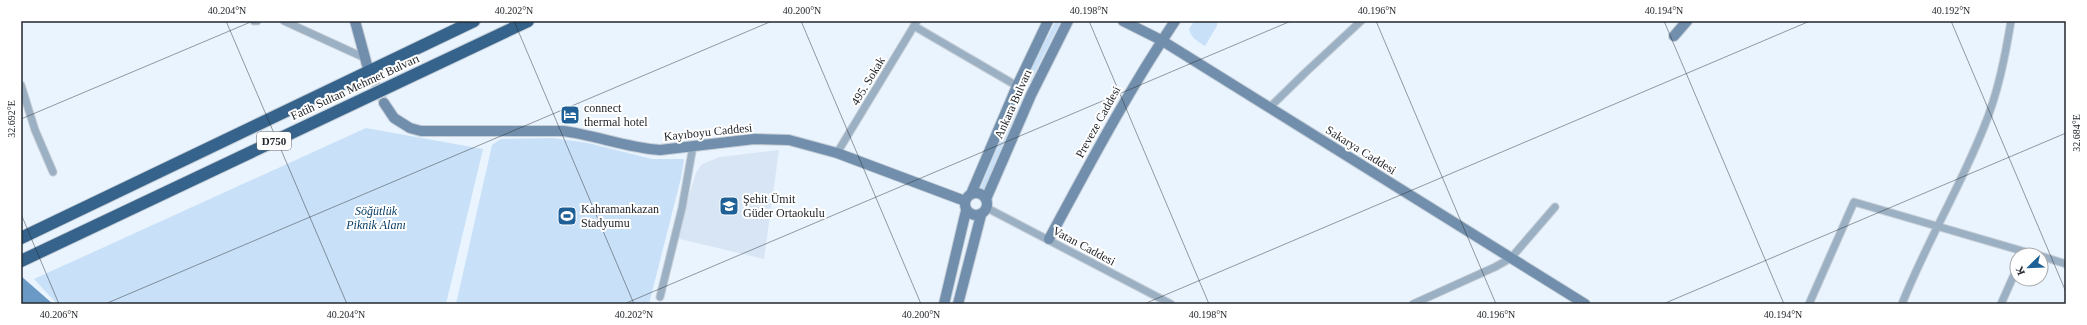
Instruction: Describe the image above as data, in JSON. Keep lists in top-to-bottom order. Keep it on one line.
{"streets":{"highway":["Fatih Sultan Mehmet Bulvarı","D750"],"street":["495. Sokak","Ankara Bulvarı","Preveze Caddesi","Kayıboyu Caddesi","Sakarya Caddesi","Vatan Caddesi"]},"crossings":[["495. Sokak","Kayıboyu Caddesi"],["Ankara Bulvarı","Kayıboyu Caddesi"],["Ankara Bulvarı","Vatan Caddesi"],["Preveze Caddesi","Sakarya Caddesi"],["Preveze Caddesi","Vatan Caddesi"]],"parks":["Söğütlük Piknik Alanı"],"places":{"hotel":["connect thermal hotel"],"school or university":["Şehit Ümit Güder Ortaokulu"],"sports":["Kahramankazan Stadyumu"]},"north":"bottom left","coordinates":["40.204°N","40.202°N","40.200°N","40.198°N","40.196°N","40.194°N","40.192°N","32.692°E","32.684°E","40.206°N"]}
